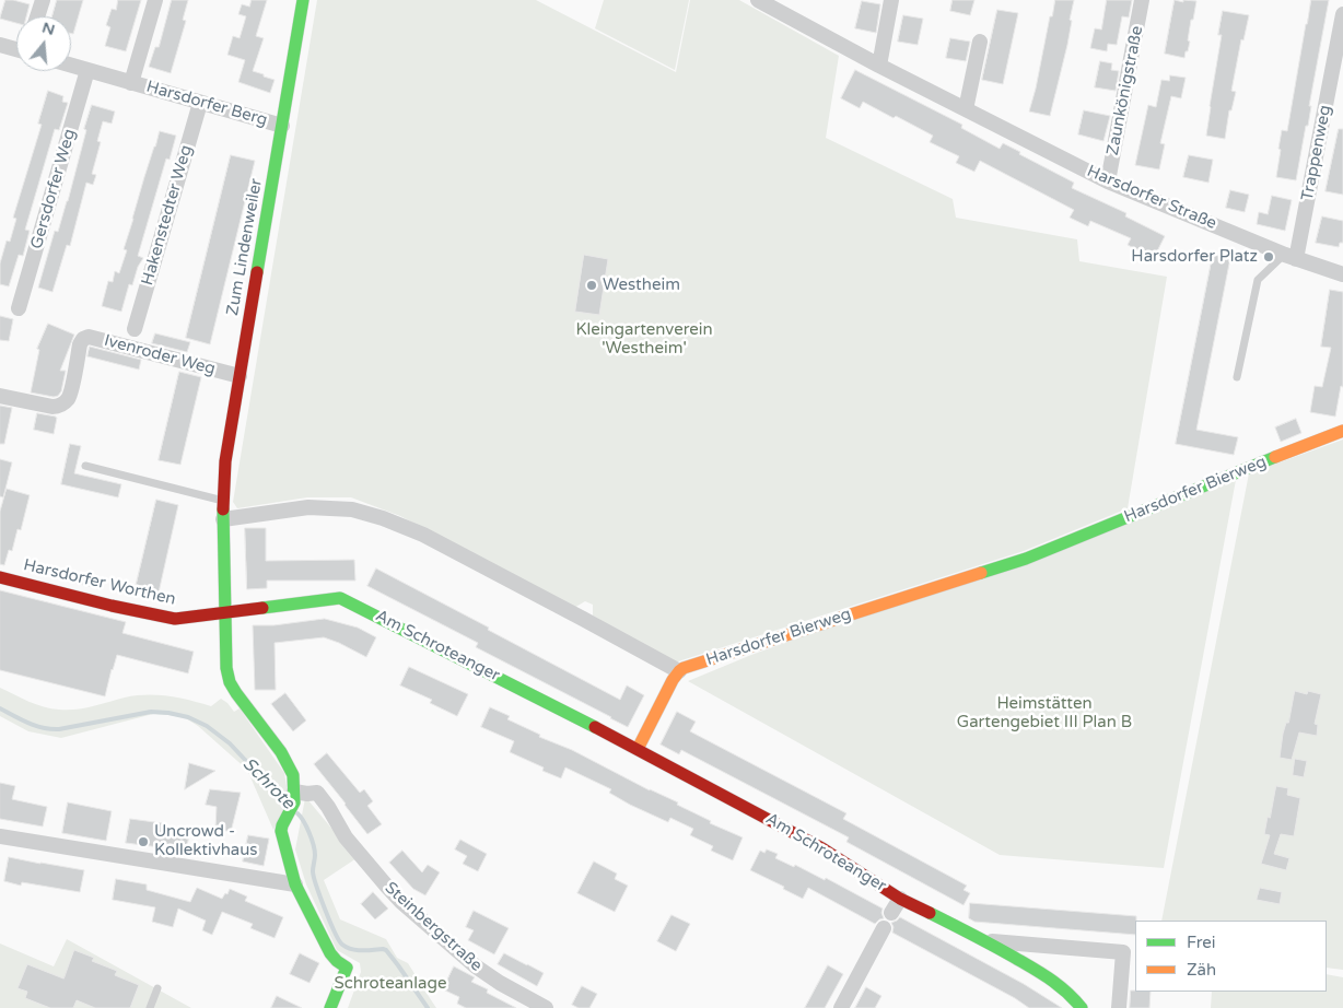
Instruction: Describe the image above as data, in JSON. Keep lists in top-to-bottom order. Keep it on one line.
{"streets":{"street":["Zaunkönigstraße","Harsdorfer Berg","Trappenweg","Gersdorfer Weg","Harsdorfer Straße","Hakenstedter Weg","Zum Lindenweiler","Ivenroder Weg","Harsdorfer Bierweg","Harsdorfer Worthen","Am Schroteanger","Steinbergstraße"]},"crossings":[["Zaunkönigstraße","Harsdorfer Straße"],["Harsdorfer Berg","Gersdorfer Weg"],["Harsdorfer Berg","Hakenstedter Weg"],["Harsdorfer Berg","Zum Lindenweiler"],["Trappenweg","Harsdorfer Straße"],["Zum Lindenweiler","Ivenroder Weg"],["Zum Lindenweiler","Harsdorfer Worthen"],["Zum Lindenweiler","Am Schroteanger"],["Harsdorfer Worthen","Am Schroteanger"]],"water":["Schrote"],"parks":["Kleingartenverein 'Westheim'","Heimstätten Gartengebiet III Plan B","Schroteanlage"],"places":["Harsdorfer Platz","Westheim","Uncrowd - Kollektivhaus"],"legend":["Frei","Zäh"],"north":"top"}
